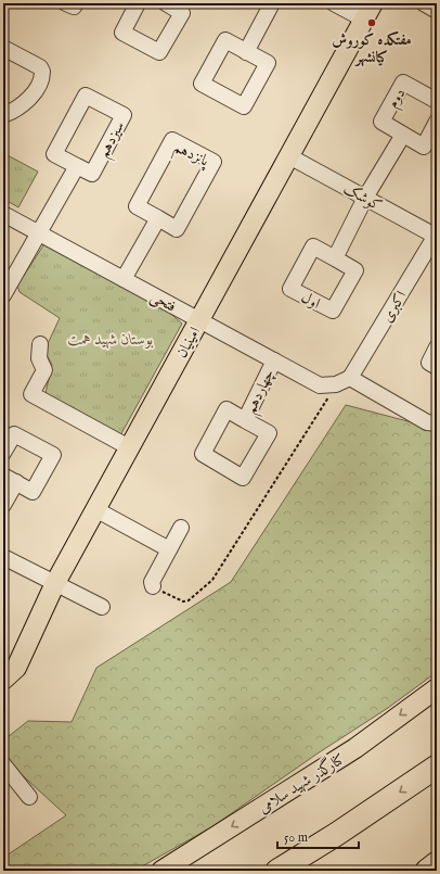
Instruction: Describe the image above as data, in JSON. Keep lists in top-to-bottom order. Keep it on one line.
{"streets":{"main road":["امینیان","کنارگذر شهید سلامی"],"street":["دوم","سیزدهم","پانزدهم","کوشک","فتحی","اکبری","چهاردهم"]},"crossings":[["سیزدهم","فتحی"],["کوشک","اکبری"],["کوشک","امینیان"],["فتحی","اکبری"],["فتحی","امینیان"],["فتحی","چهاردهم"]],"one_way":["کنارگذر شهید سلامی"],"parks":["بوستان شهید همت"],"places":["مفتکده کوروش کیانشهر"],"scale_bar":"50 m"}
